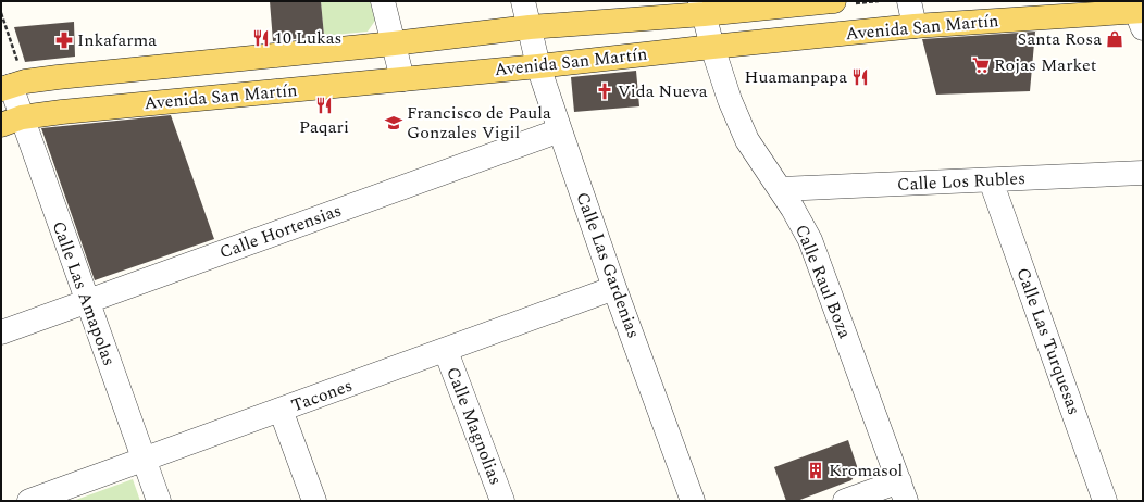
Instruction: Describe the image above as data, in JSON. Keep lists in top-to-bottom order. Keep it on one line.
{"streets":{"main road":["Avenida San Martín"],"street":["Calle Los Rubles","Calle Hortensias","Calle Las Gardenias","Calle Raul Boza","Calle Las Amapolas","Calle Las Turquesas","Tacones","Calle Magnolias"]},"crossings":[["Avenida San Martín","Calle Las Gardenias"],["Avenida San Martín","Calle Raul Boza"],["Avenida San Martín","Calle Las Amapolas"],["Calle Los Rubles","Calle Raul Boza"],["Calle Los Rubles","Calle Las Turquesas"],["Calle Hortensias","Calle Las Gardenias"],["Calle Hortensias","Calle Las Amapolas"],["Calle Las Gardenias","Tacones"],["Calle Las Amapolas","Tacones"],["Tacones","Calle Magnolias"]],"places":{"restaurant":["10 Lukas","Huamanpapa","Paqari"],"shop":["Santa Rosa"],"pharmacy":["Inkafarma"],"supermarket":["Rojas Market"],"church":["Vida Nueva"],"school or university":["Francisco de Paula Gonzales Vigil"],"building":["Kromasol"]}}
